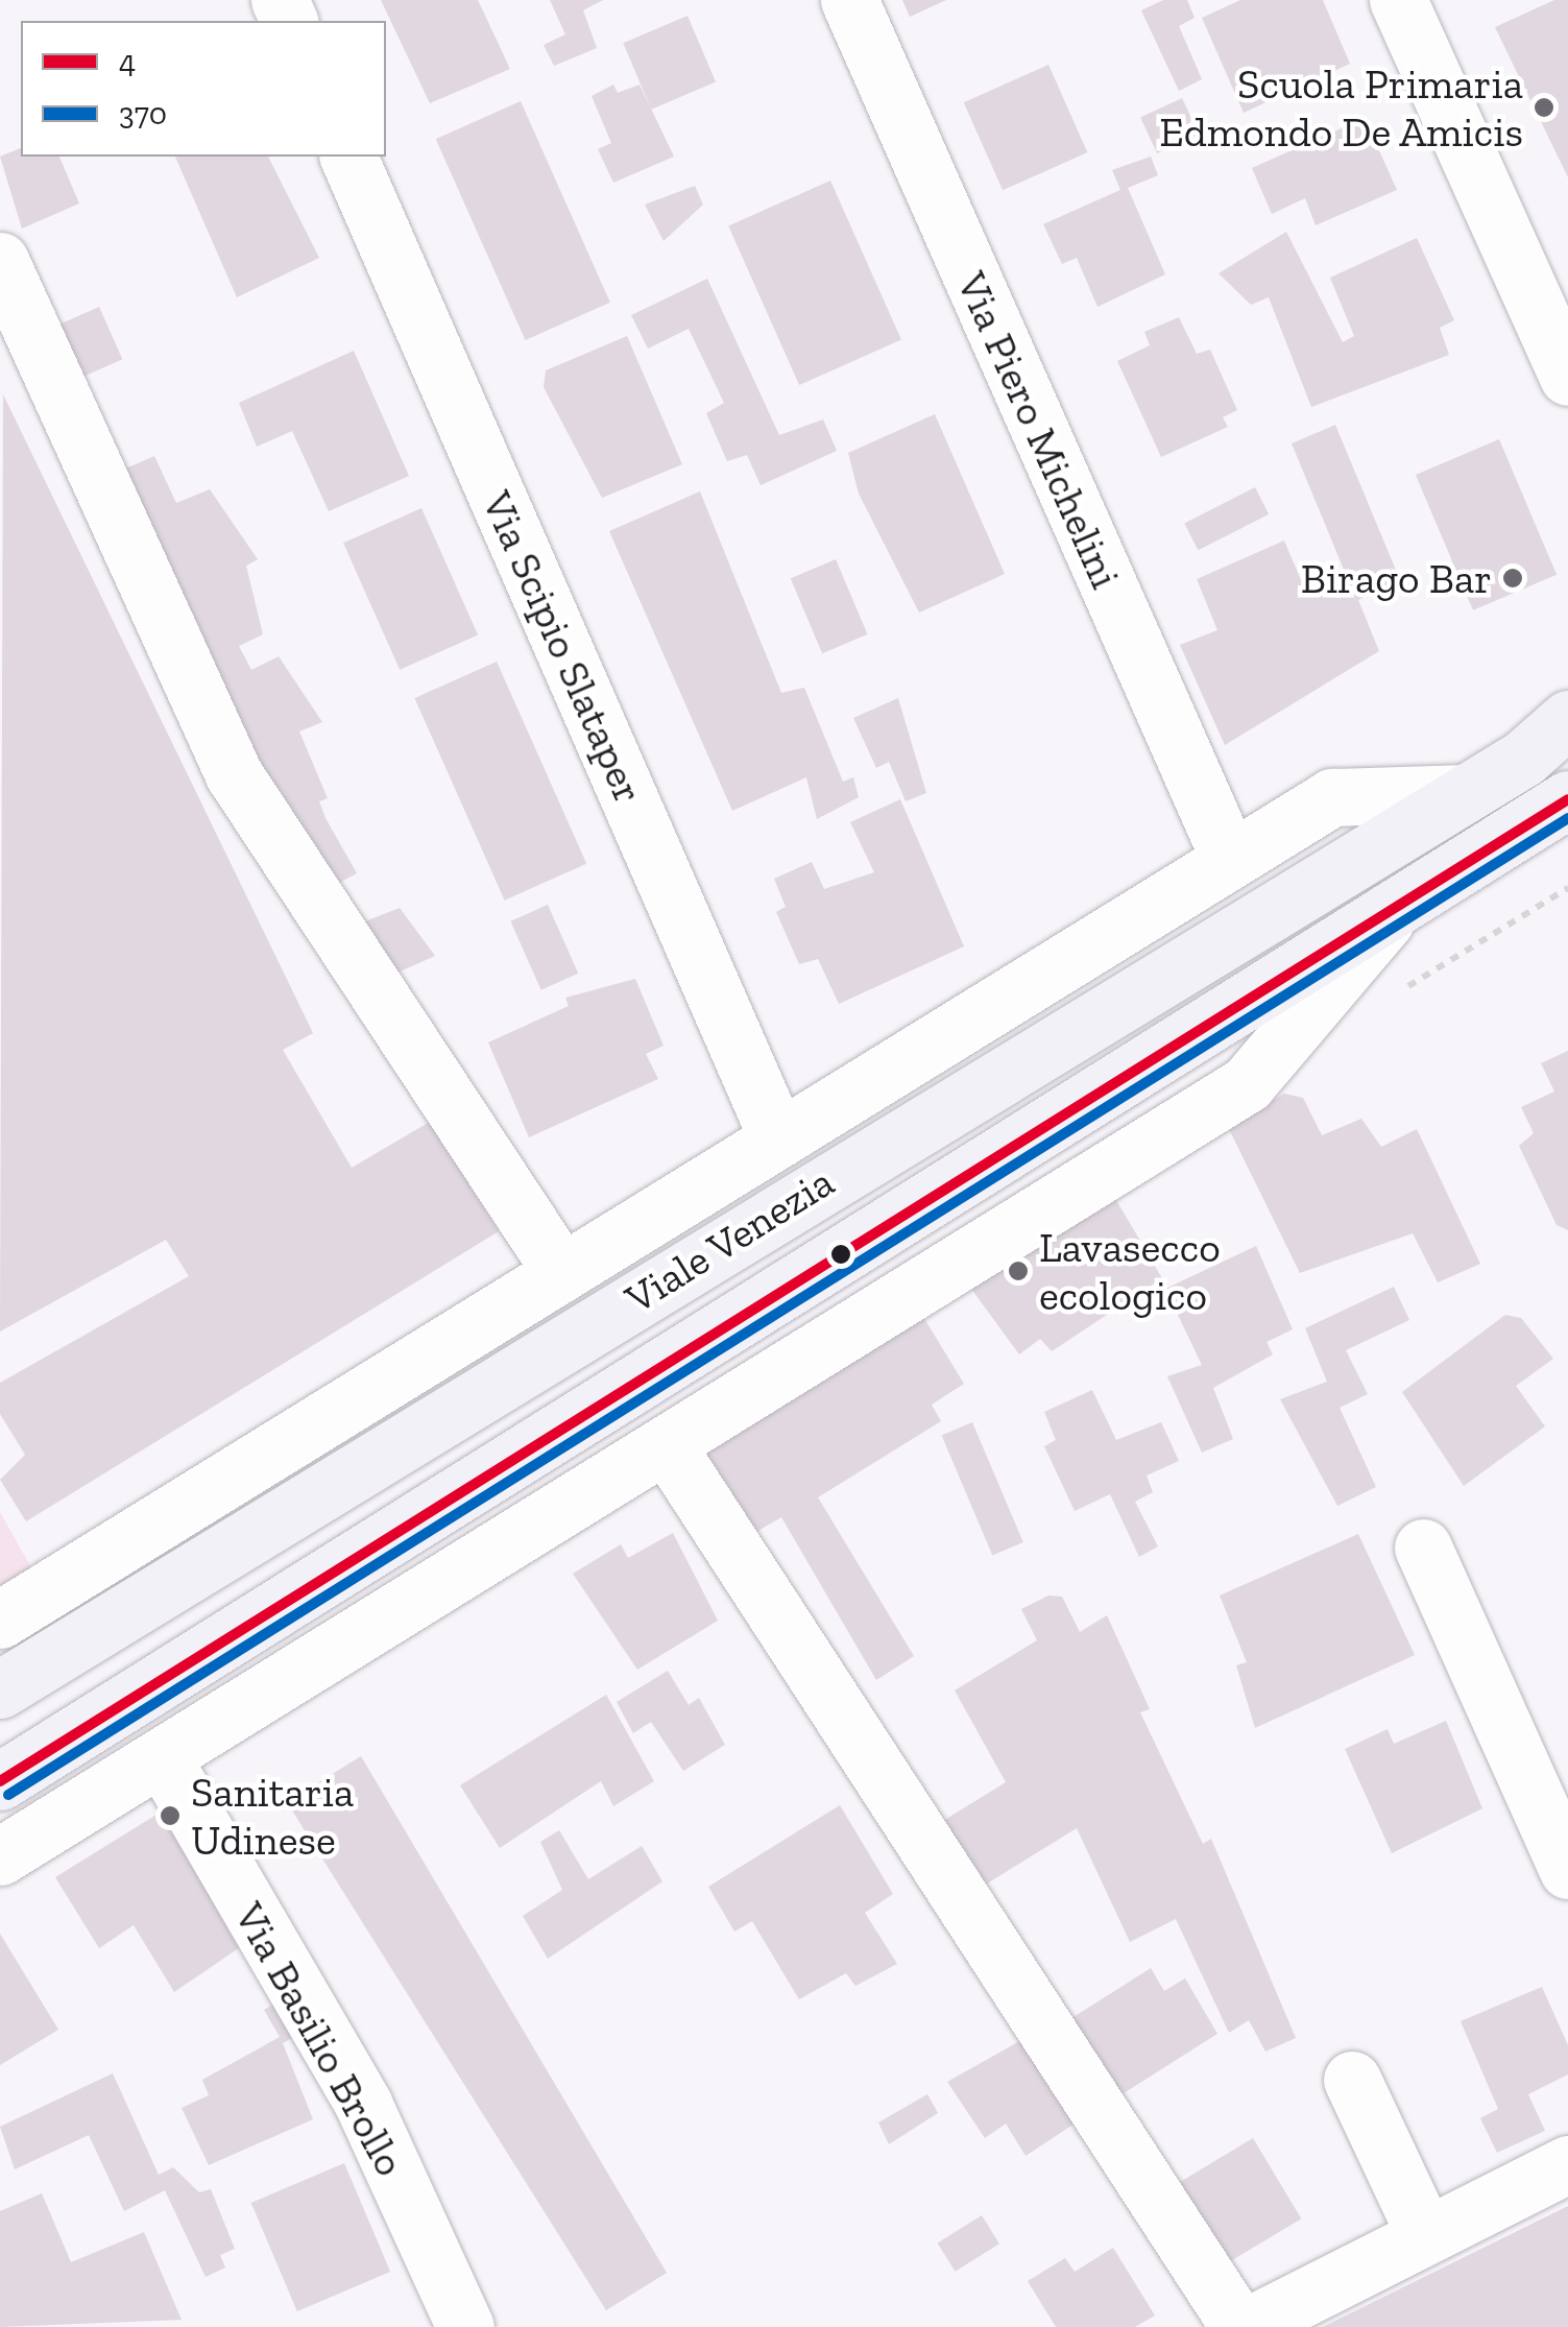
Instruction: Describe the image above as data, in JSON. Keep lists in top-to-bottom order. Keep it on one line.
{"streets":{"main road":["Viale Venezia"],"street":["Via Piero Michelini","Via Scipio Slataper","Via Basilio Brollo"]},"crossings":[["Via Piero Michelini","Viale Venezia"],["Via Scipio Slataper","Viale Venezia"],["Viale Venezia","Via Basilio Brollo"]],"places":["Scuola Primaria Edmondo De Amicis","Birago Bar","Lavasecco ecologico","Sanitaria Udinese"],"lines":["transit line 4","transit line 370"],"legend":["4","370"]}
